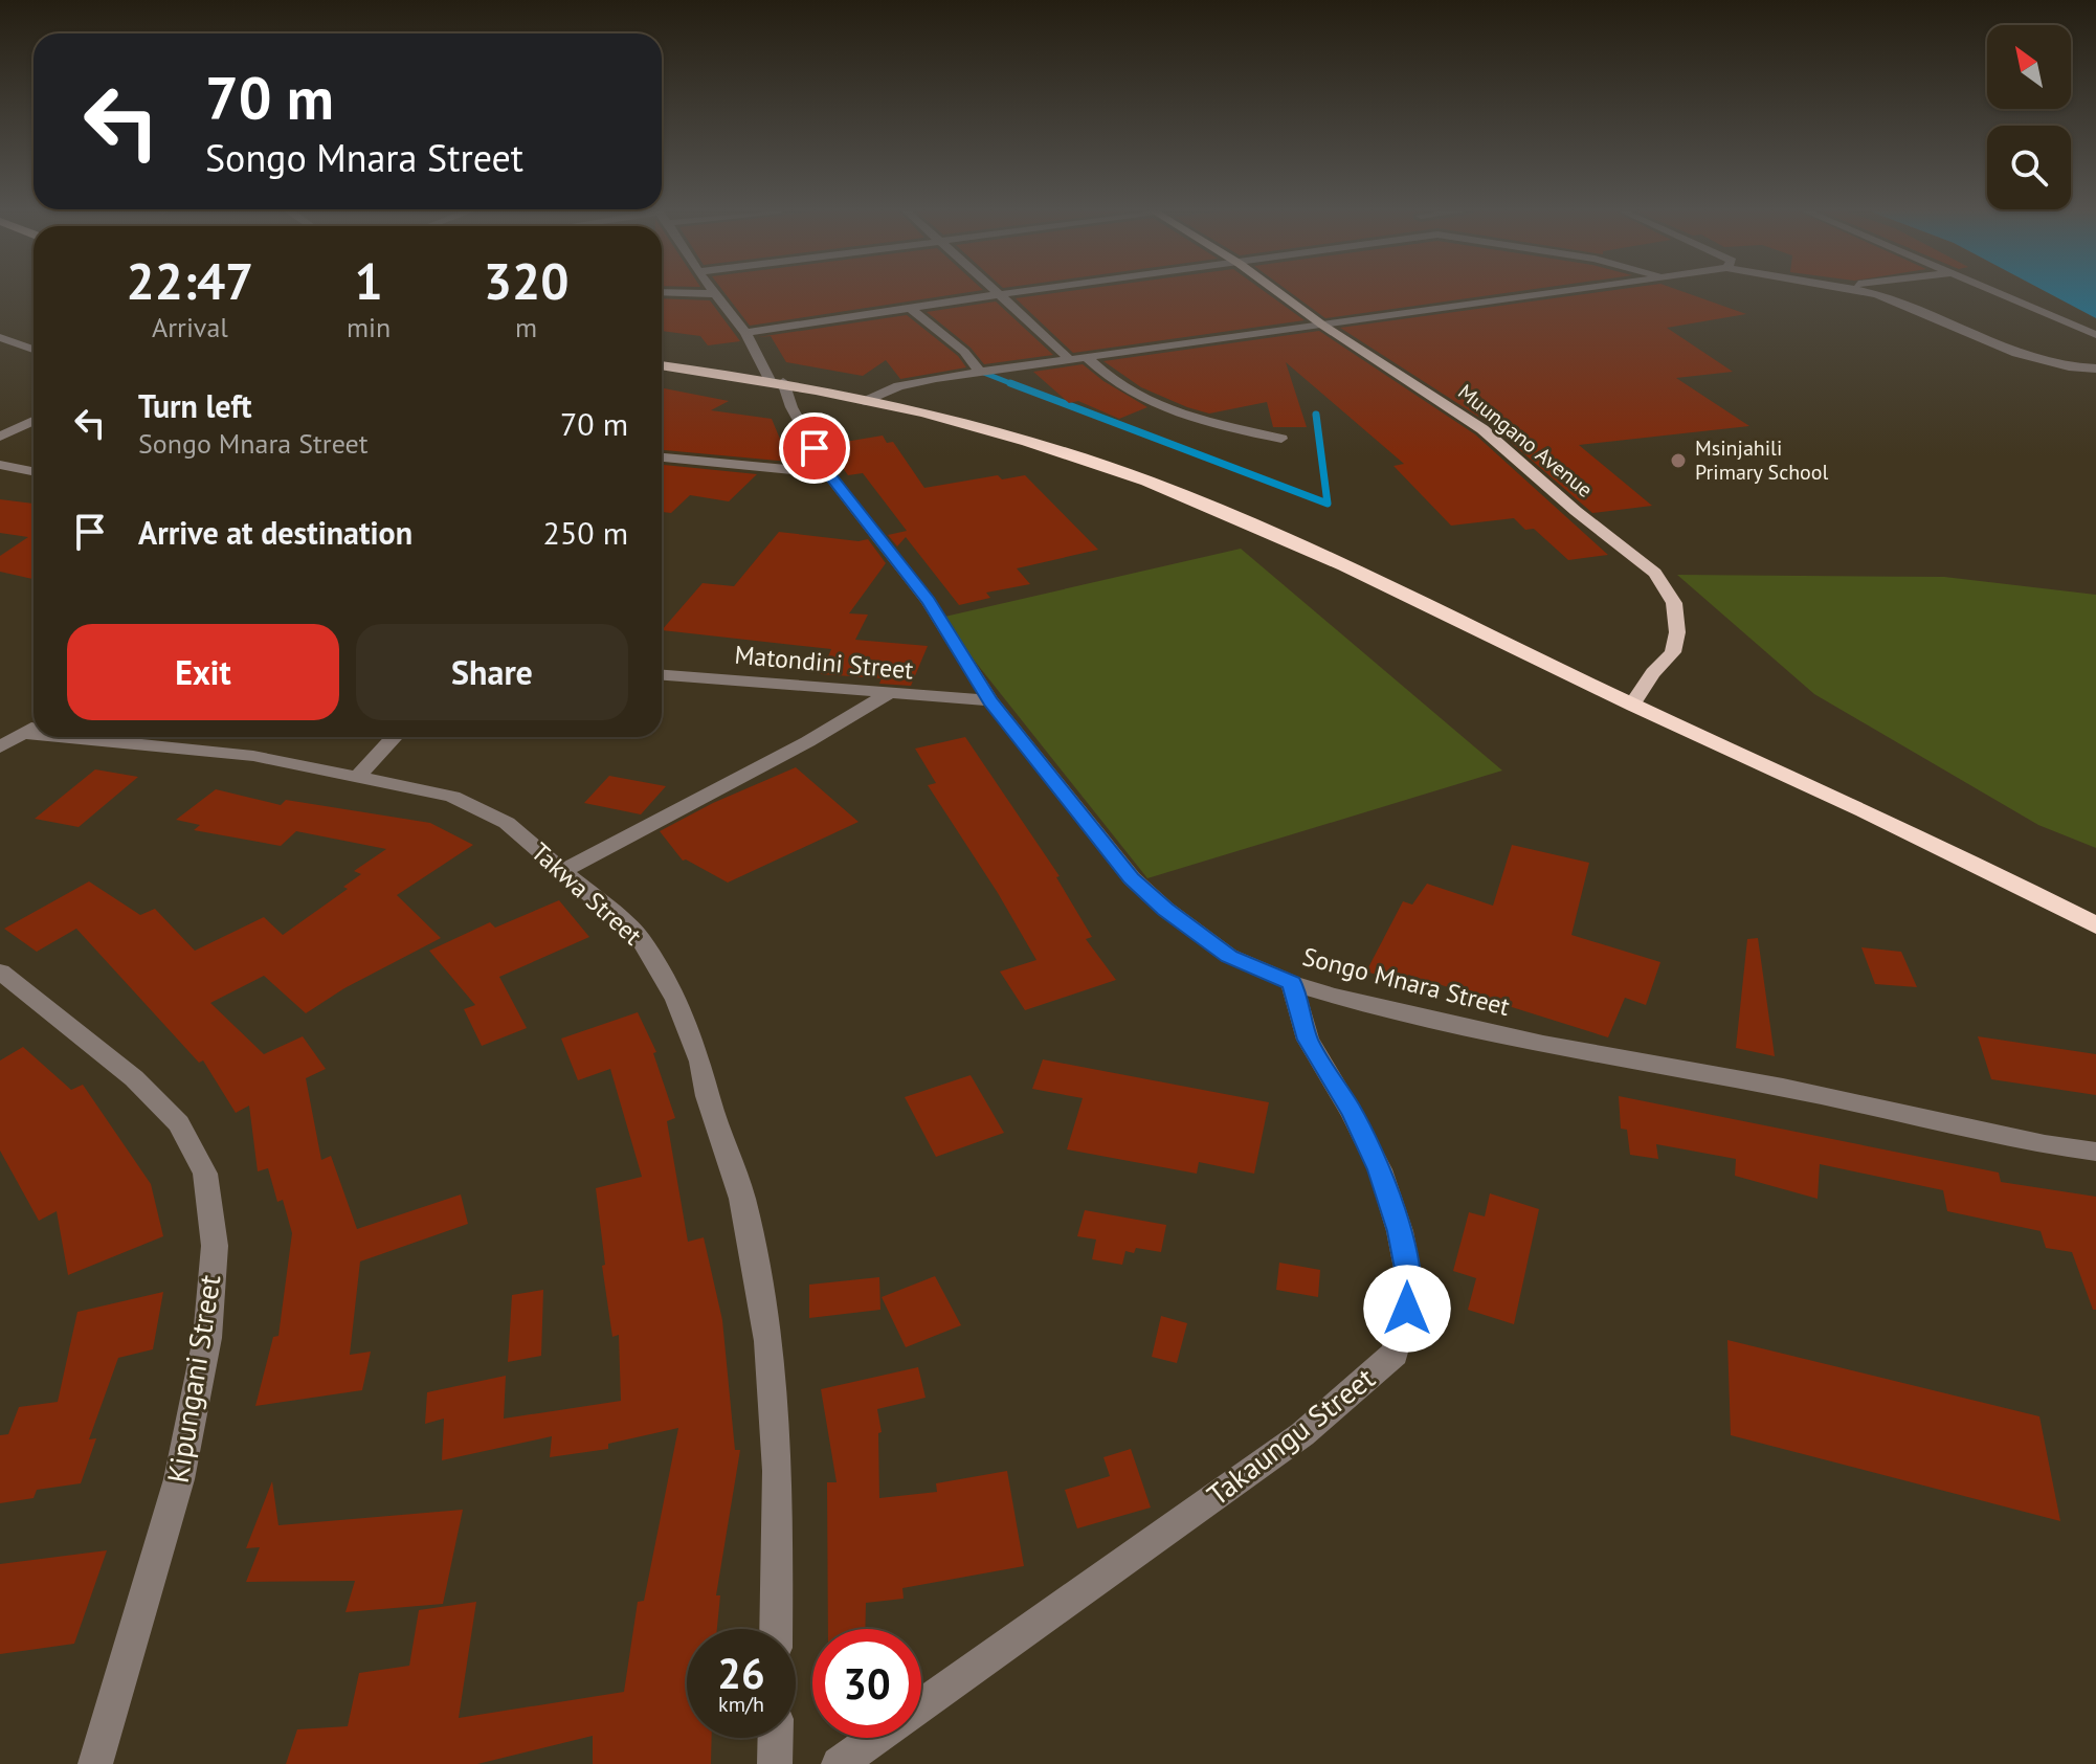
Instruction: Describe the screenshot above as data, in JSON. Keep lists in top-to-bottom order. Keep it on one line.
{"streets":{"main road":["Muungano Avenue"],"street":["Matondini Street","Takwa Street","Songo Mnara Street","Kipungani Street","Takaungu Street"]},"crossings":[["Matondini Street","Songo Mnara Street"],["Songo Mnara Street","Takaungu Street"]],"places":["Msinjahili Primary School"],"north":"top left","page":{"turn":["70 m","Songo Mnara Street"],"eta":["22:47","Arrival","1","min","320","m"],"list":[{"name":"Turn left","note":"Songo Mnara Street","value":"70 m"},{"name":"Arrive at destination","value":"250 m"}],"buttons":["Exit","Share"],"speed":"26 km/h","limit":"30"}}
